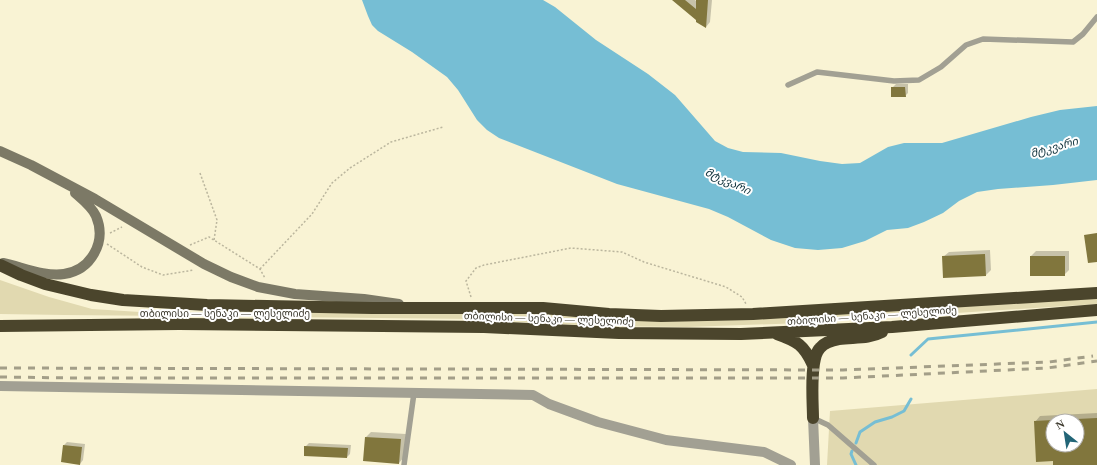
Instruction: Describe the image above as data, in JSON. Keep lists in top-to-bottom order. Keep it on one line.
{"streets":{"highway":["თბილისი — სენაკი — ლესელიძე"]},"water":["მტკვარი"],"north":"top left"}
